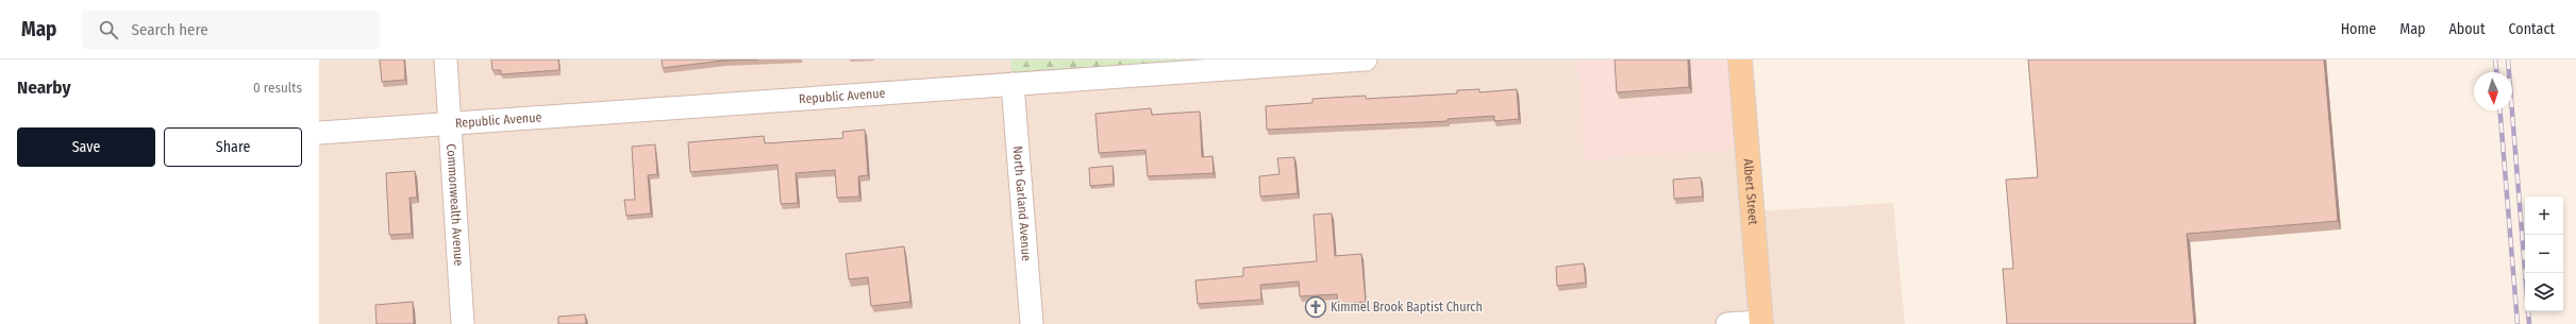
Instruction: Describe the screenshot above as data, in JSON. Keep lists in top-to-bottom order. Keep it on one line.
{"streets":{"main road":["Albert Street"],"street":["Republic Avenue","Commonwealth Avenue","North Garland Avenue"]},"crossings":[["Republic Avenue","Commonwealth Avenue"],["Republic Avenue","North Garland Avenue"]],"places":{"church":["Kimmel Brook Baptist Church"]},"north":"bottom","page":{"header":"Map","search":"Search here","nav":["Home","Map","About","Contact"],"heading":["Nearby","0 results"],"buttons":["Save","Share"],"map_buttons":["+","−"]}}
